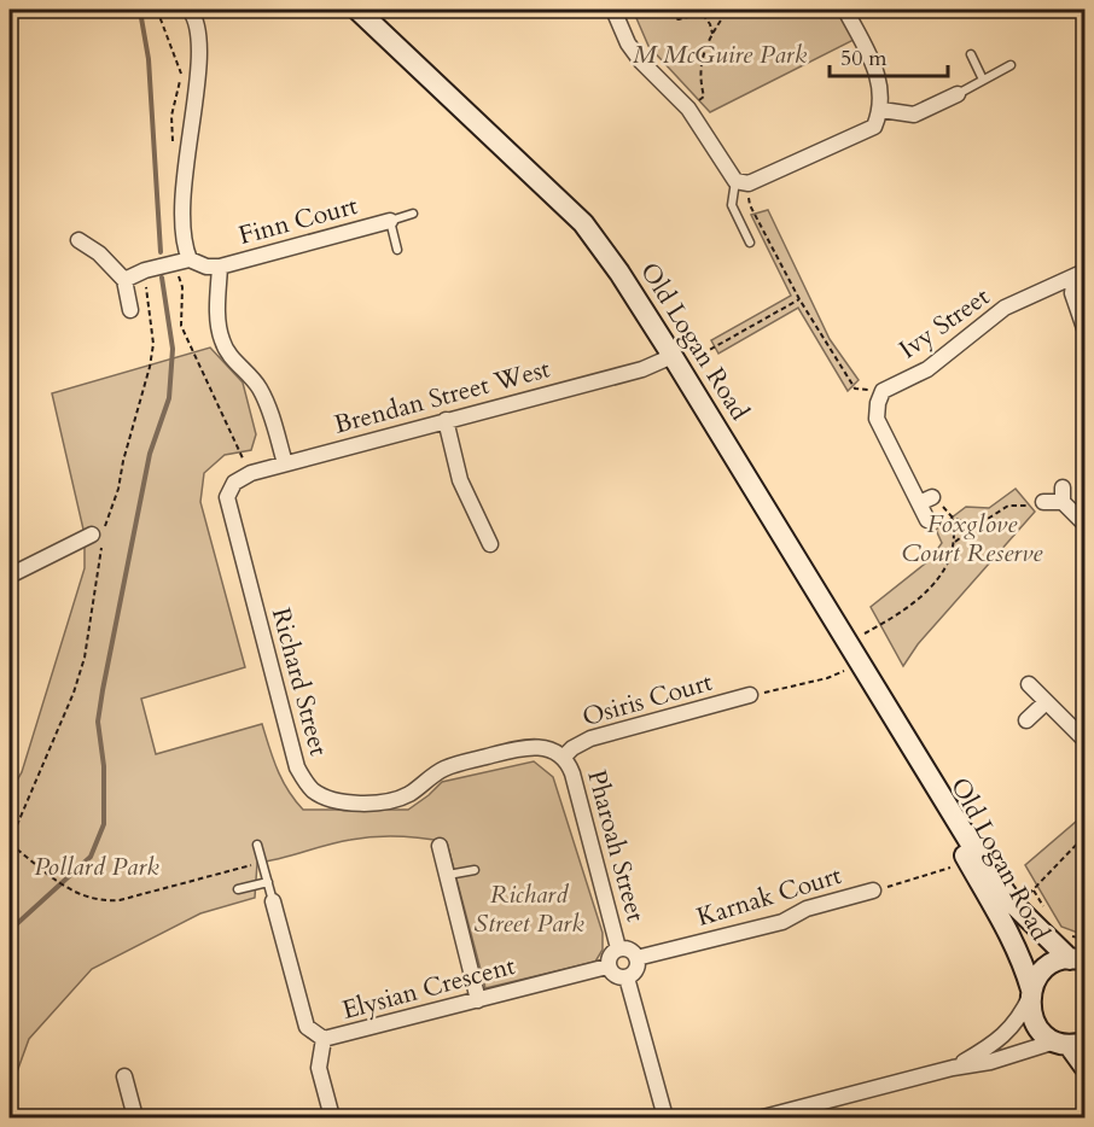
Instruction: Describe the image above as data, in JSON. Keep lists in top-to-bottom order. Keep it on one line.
{"streets":{"main road":["Old Logan Road"],"street":["Finn Court","Ivy Street","Brendan Street West","Richard Street","Osiris Court","Pharoah Street","Karnak Court","Elysian Crescent"]},"crossings":[["Old Logan Road","Brendan Street West"],["Brendan Street West","Richard Street"],["Richard Street","Osiris Court"],["Richard Street","Pharoah Street"],["Osiris Court","Pharoah Street"],["Pharoah Street","Karnak Court"],["Pharoah Street","Elysian Crescent"],["Karnak Court","Elysian Crescent"]],"parks":["M McGuire Park","Foxglove Court Reserve","Pollard Park","Richard Street Park"],"scale_bar":"50 m"}
